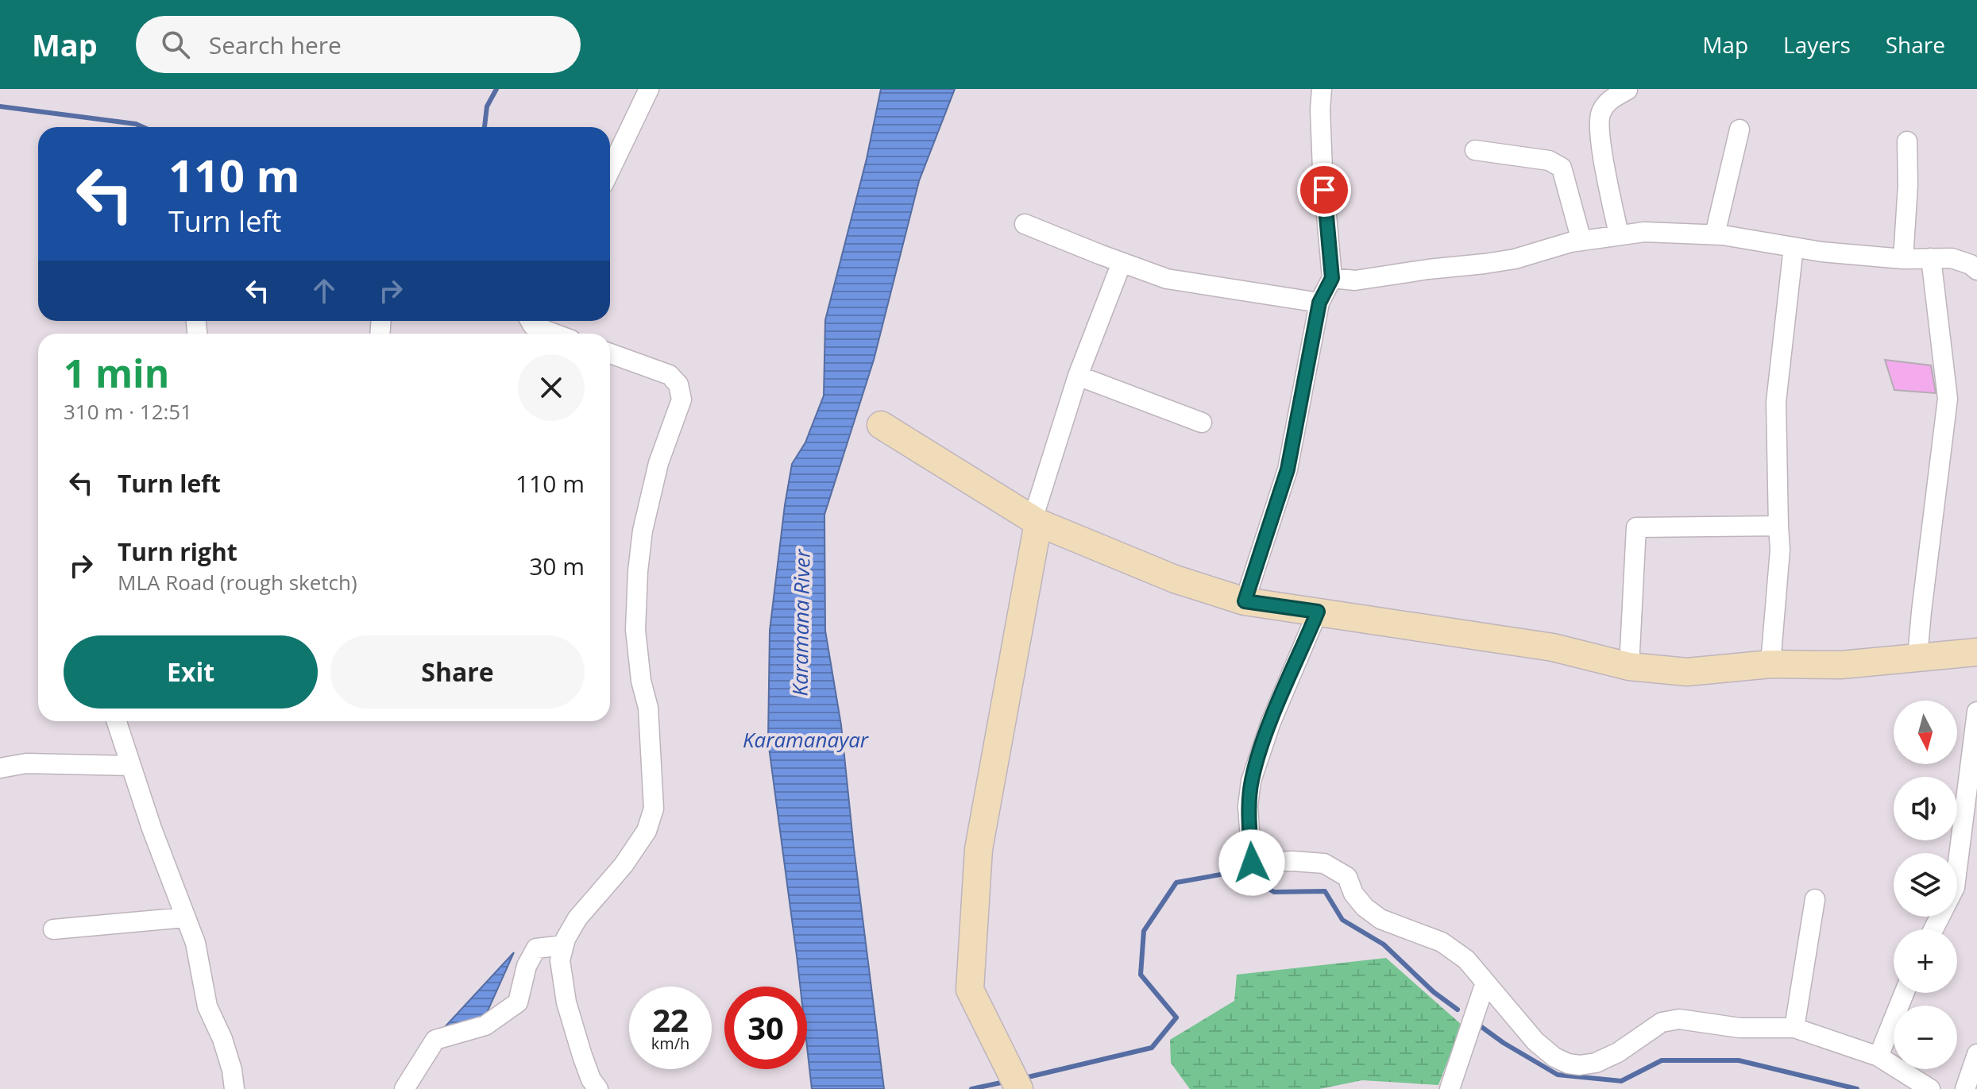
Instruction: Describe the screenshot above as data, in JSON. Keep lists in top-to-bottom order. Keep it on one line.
{"water":["Karamana River","Karamanayar"],"north":"bottom","page":{"header":"Map","search":"Search here","nav":["Map","Layers","Share"],"turn":["110 m","Turn left"],"heading":["1 min","310 m · 12:51"],"list":[{"name":"Turn left","value":"110 m"},{"name":"Turn right","note":"MLA Road (rough sketch)","value":"30 m"}],"buttons":["Exit","Share"],"map_buttons":["+","−"],"speed":"22 km/h","limit":"30"}}
